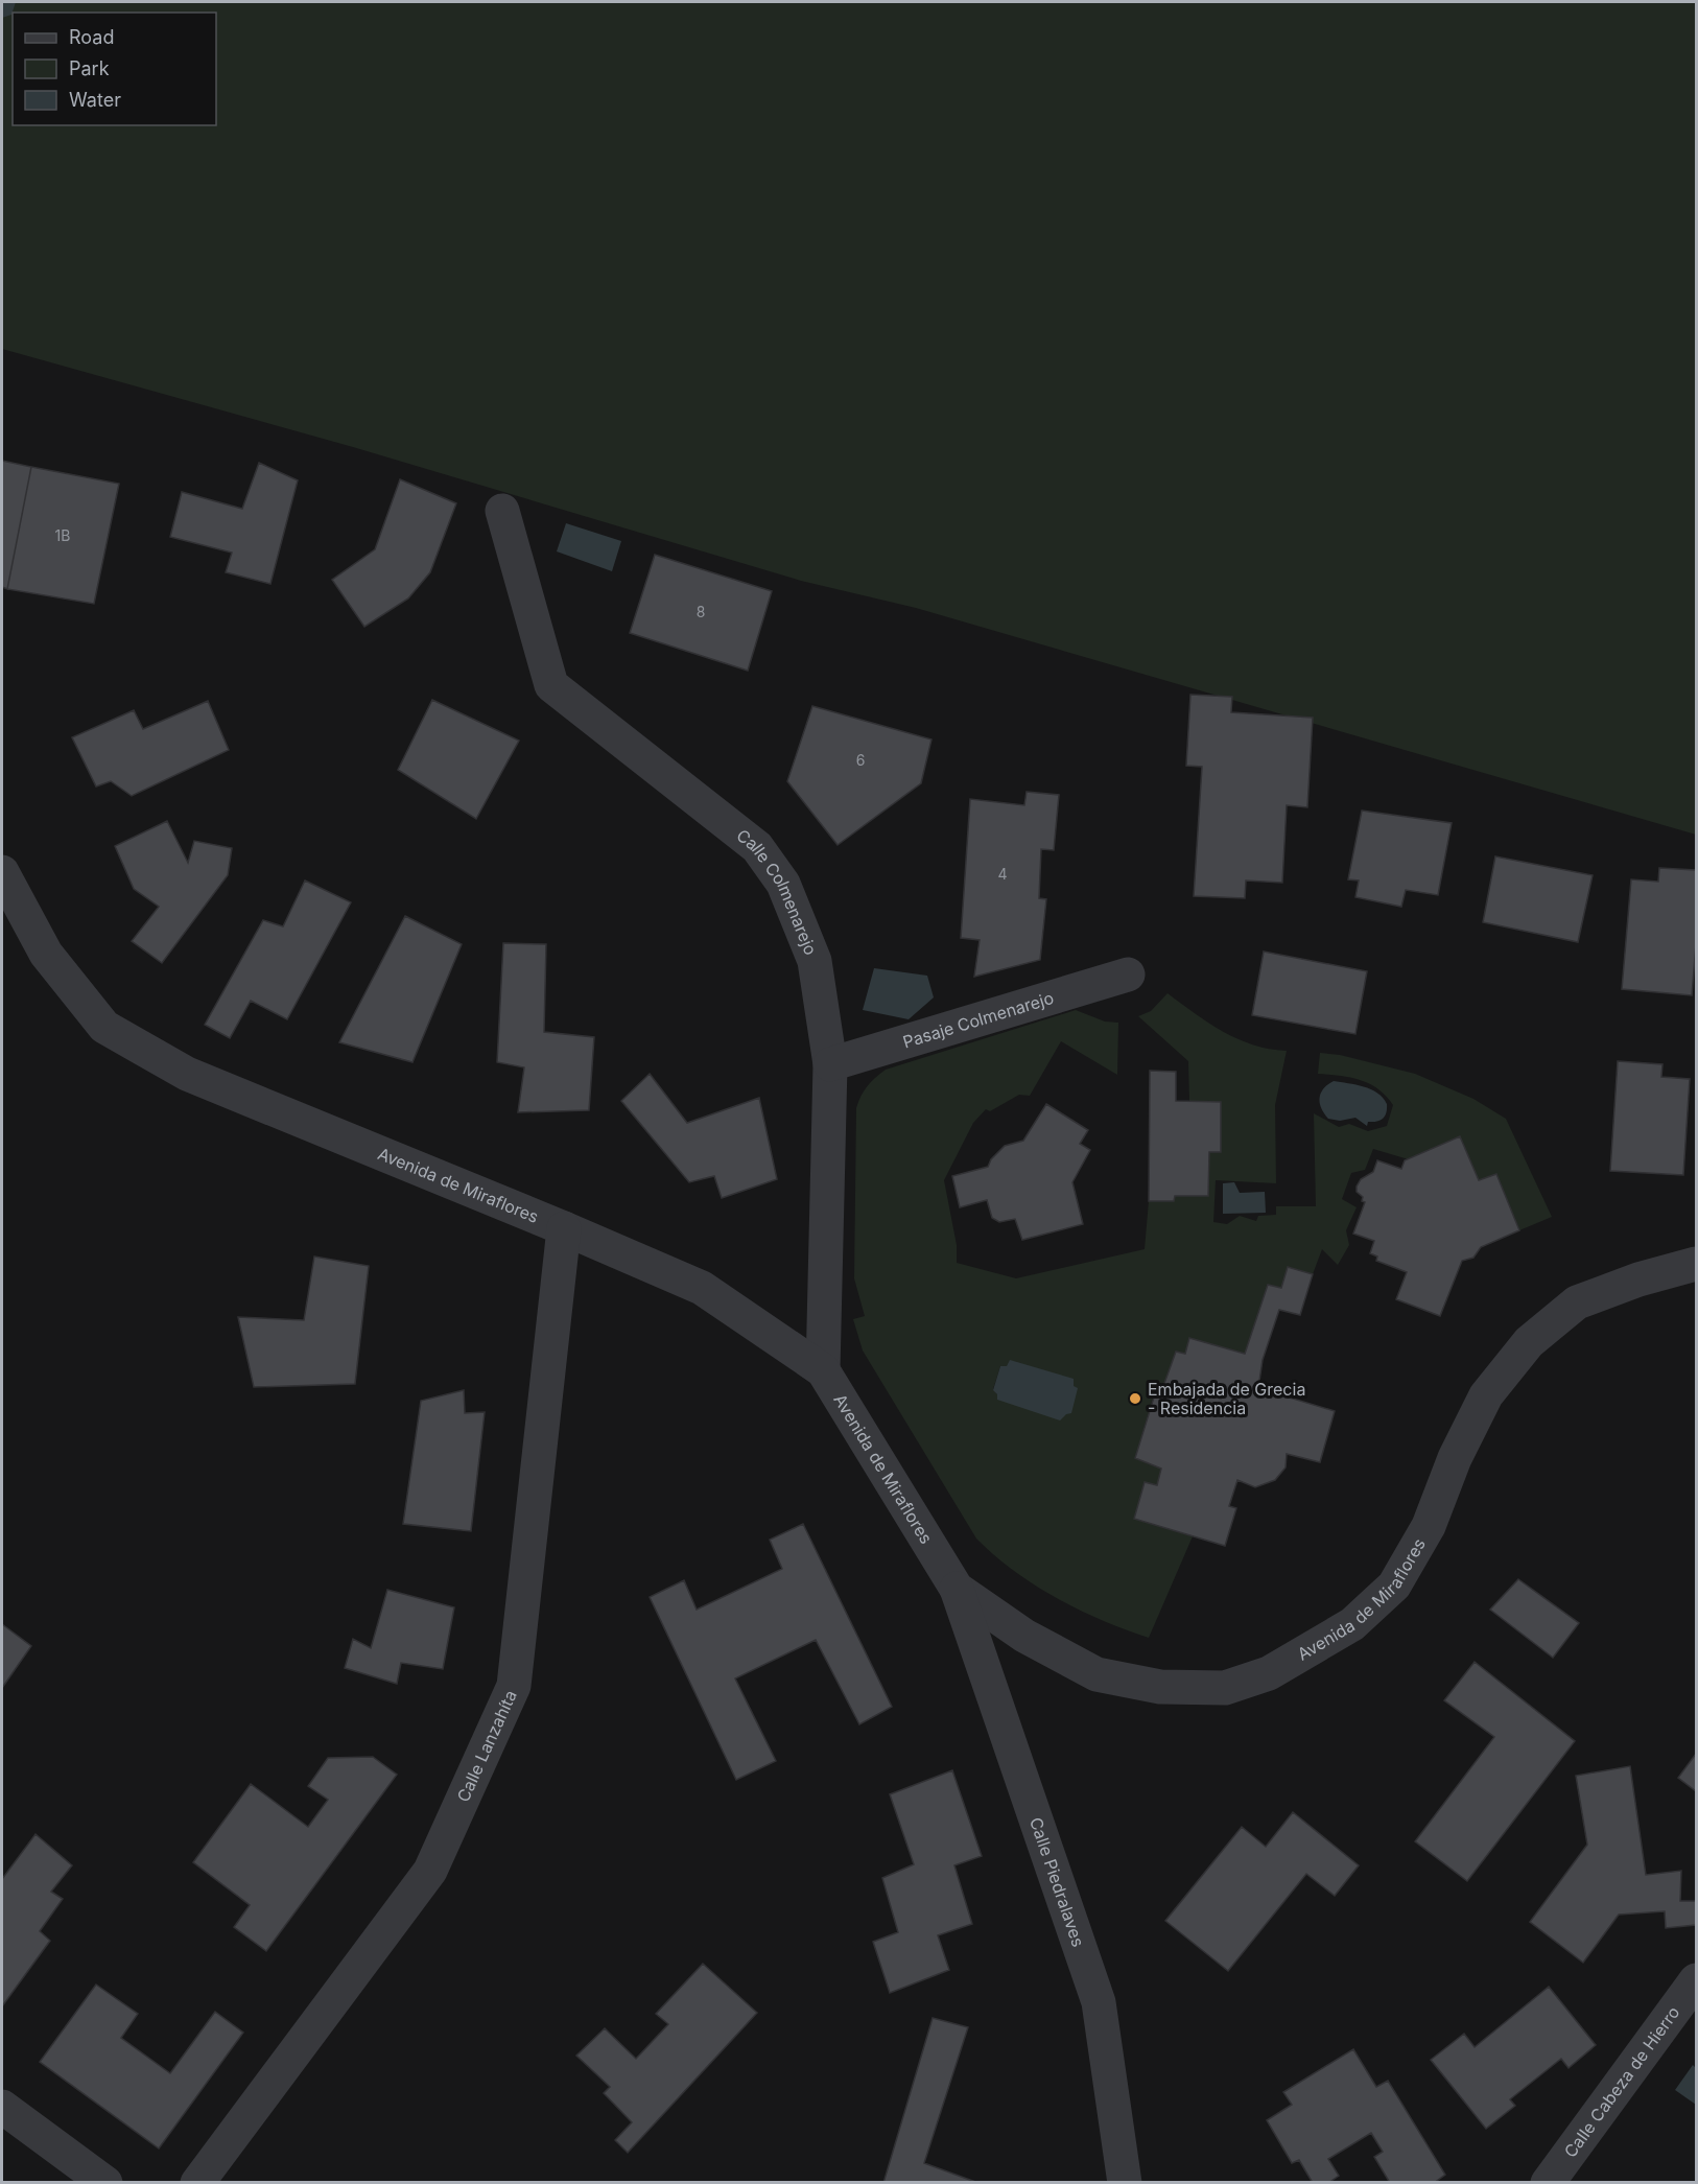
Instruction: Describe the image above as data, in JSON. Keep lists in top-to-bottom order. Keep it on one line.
{"streets":{"street":["Calle Colmenarejo","Pasaje Colmenarejo","Avenida de Miraflores","Calle Lanzahíta","Calle Piedralaves","Calle Cabeza de Hierro"]},"crossings":[["Calle Colmenarejo","Pasaje Colmenarejo"],["Calle Colmenarejo","Avenida de Miraflores"],["Avenida de Miraflores","Calle Lanzahíta"],["Avenida de Miraflores","Calle Piedralaves"]],"places":["Embajada de Grecia - Residencia"],"house_numbers":["1B","8","6","4"],"legend":["Road","Park","Water"]}
